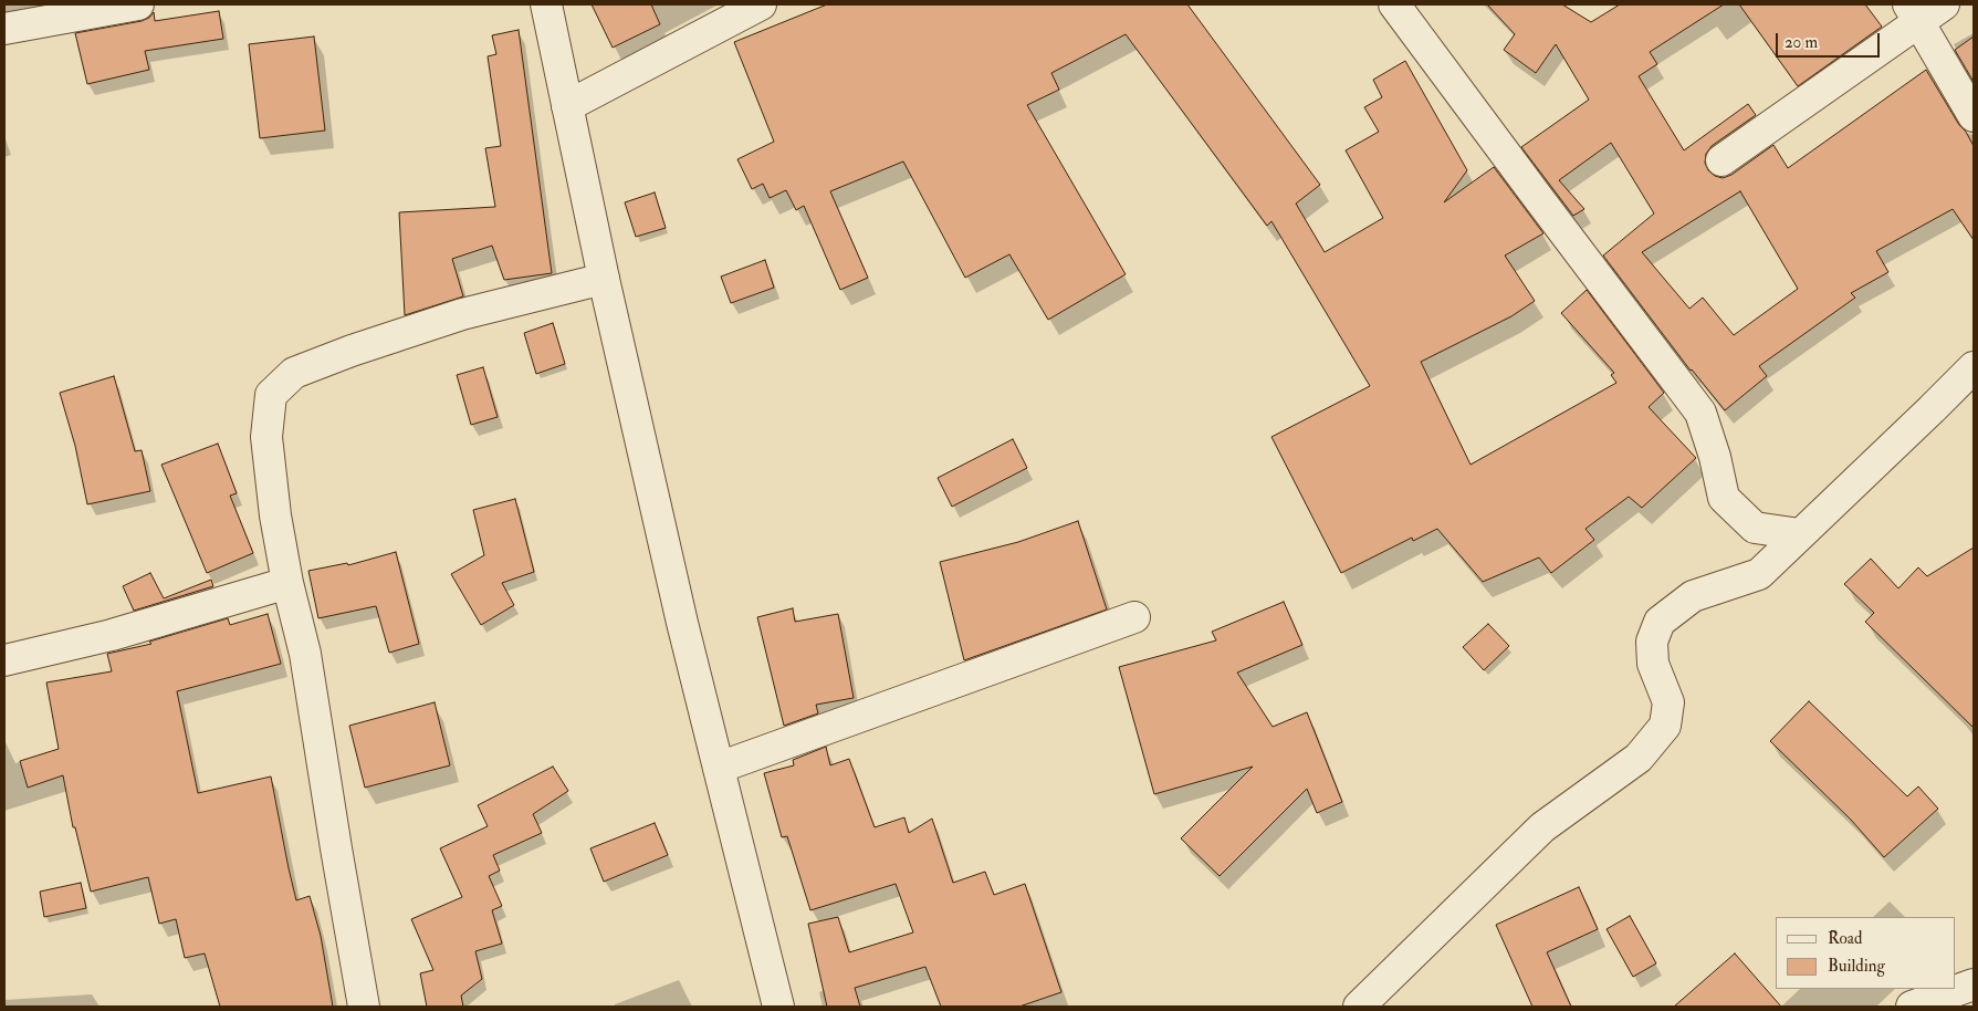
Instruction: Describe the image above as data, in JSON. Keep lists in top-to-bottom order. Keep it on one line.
{"legend":["Road","Building"],"scale_bar":"20 m"}
